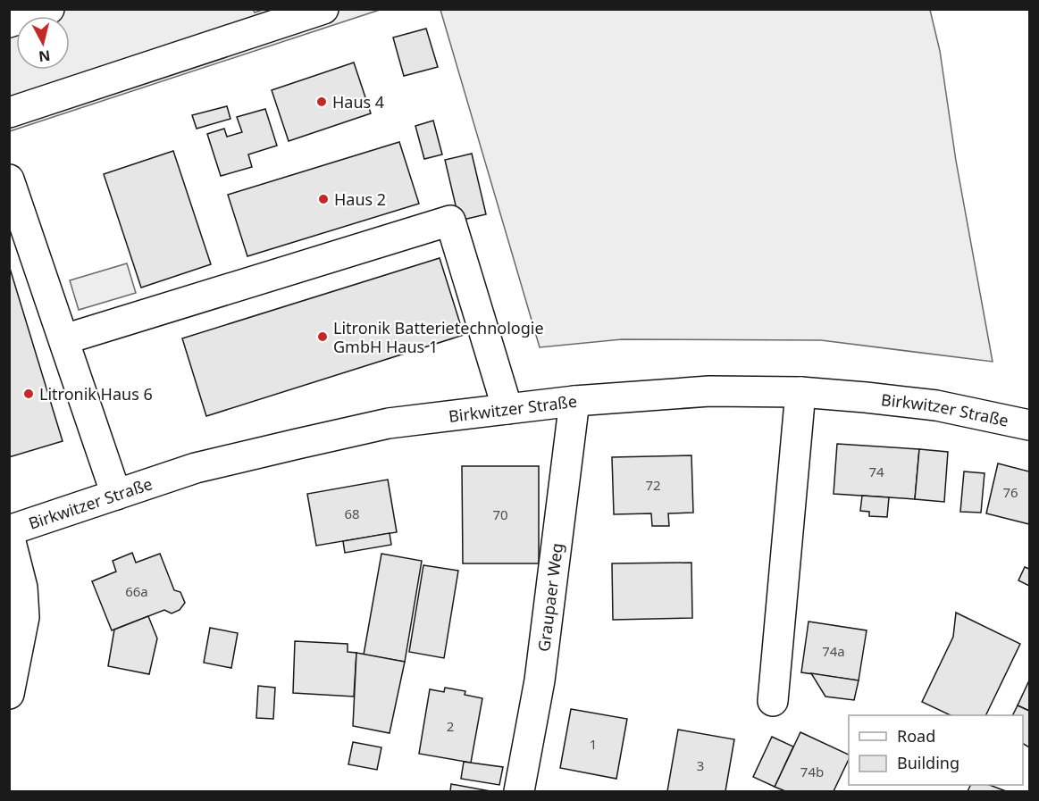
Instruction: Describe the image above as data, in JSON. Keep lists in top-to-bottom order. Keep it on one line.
{"streets":{"street":["Birkwitzer Straße","Graupaer Weg"]},"crossings":[["Birkwitzer Straße","Graupaer Weg"]],"places":["Haus 4","Haus 2","Litronik Batterietechnologie GmbH Haus 1","Litronik Haus 6"],"house_numbers":["74","72","76","68","70","66a","74a","2","1","3","74b"],"legend":["Road","Building"],"north":"bottom"}
